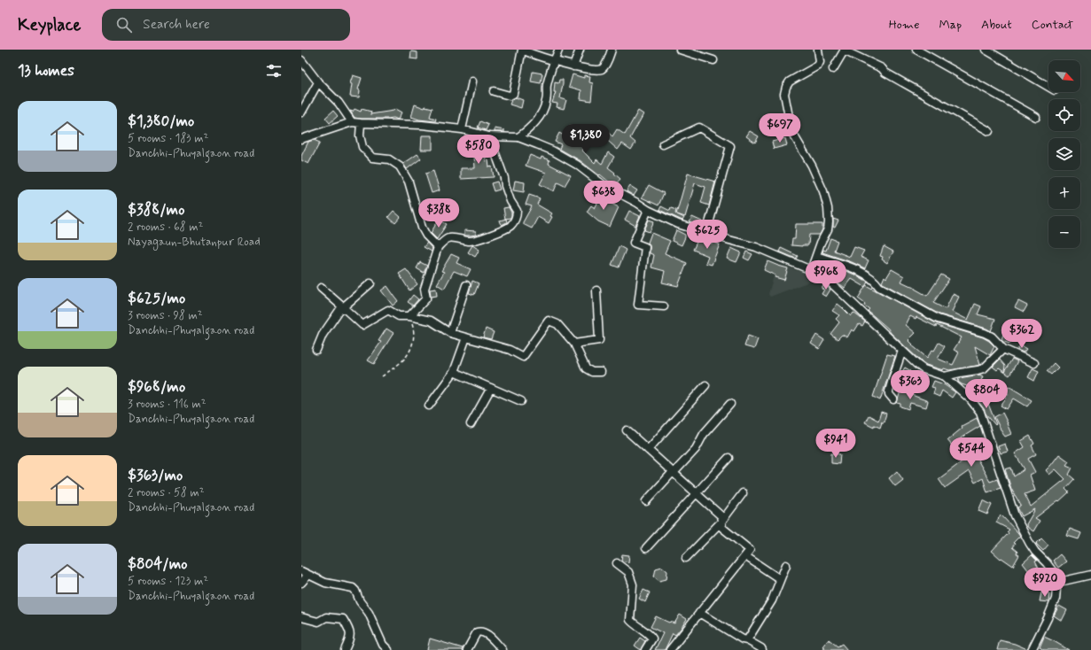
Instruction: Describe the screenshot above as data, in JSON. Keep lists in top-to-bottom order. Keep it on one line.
{"north":"bottom right","page":{"header":"Keyplace","search":"Search here","nav":["Home","Map","About","Contact"],"heading":"13 homes","map_buttons":["+","−"],"list":[{"name":"$1,380/mo","note":"5 rooms · 183 m² · Danchhi-Phuyalgaon road"},{"name":"$388/mo","note":"2 rooms · 68 m² · Nayagaun-Bhutanpur Road"},{"name":"$625/mo","note":"3 rooms · 98 m² · Danchhi-Phuyalgaon road"},{"name":"$968/mo","note":"3 rooms · 116 m² · Danchhi-Phuyalgaon road"},{"name":"$363/mo","note":"2 rooms · 58 m² · Danchhi-Phuyalgaon road"},{"name":"$804/mo","note":"5 rooms · 123 m² · Danchhi-Phuyalgaon road"}],"price":["$697","$1,380","$580","$638","$388","$625","$968","$362","$363","$804","$941","$544","$920"]}}
